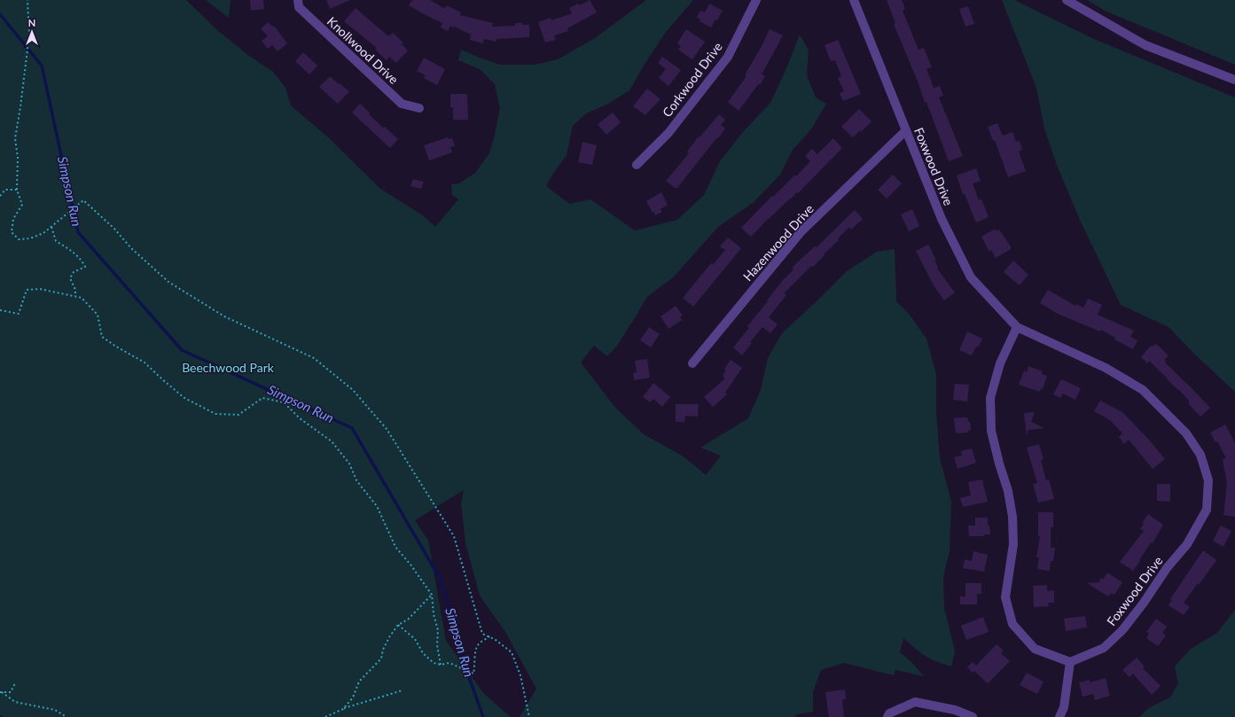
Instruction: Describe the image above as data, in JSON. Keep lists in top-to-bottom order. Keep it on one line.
{"streets":{"street":["Knollwood Drive","Corkwood Drive","Foxwood Drive","Hazenwood Drive"]},"crossings":[["Foxwood Drive","Hazenwood Drive"]],"water":["Simpson Run"],"parks":["Beechwood Park"],"north":"top"}
